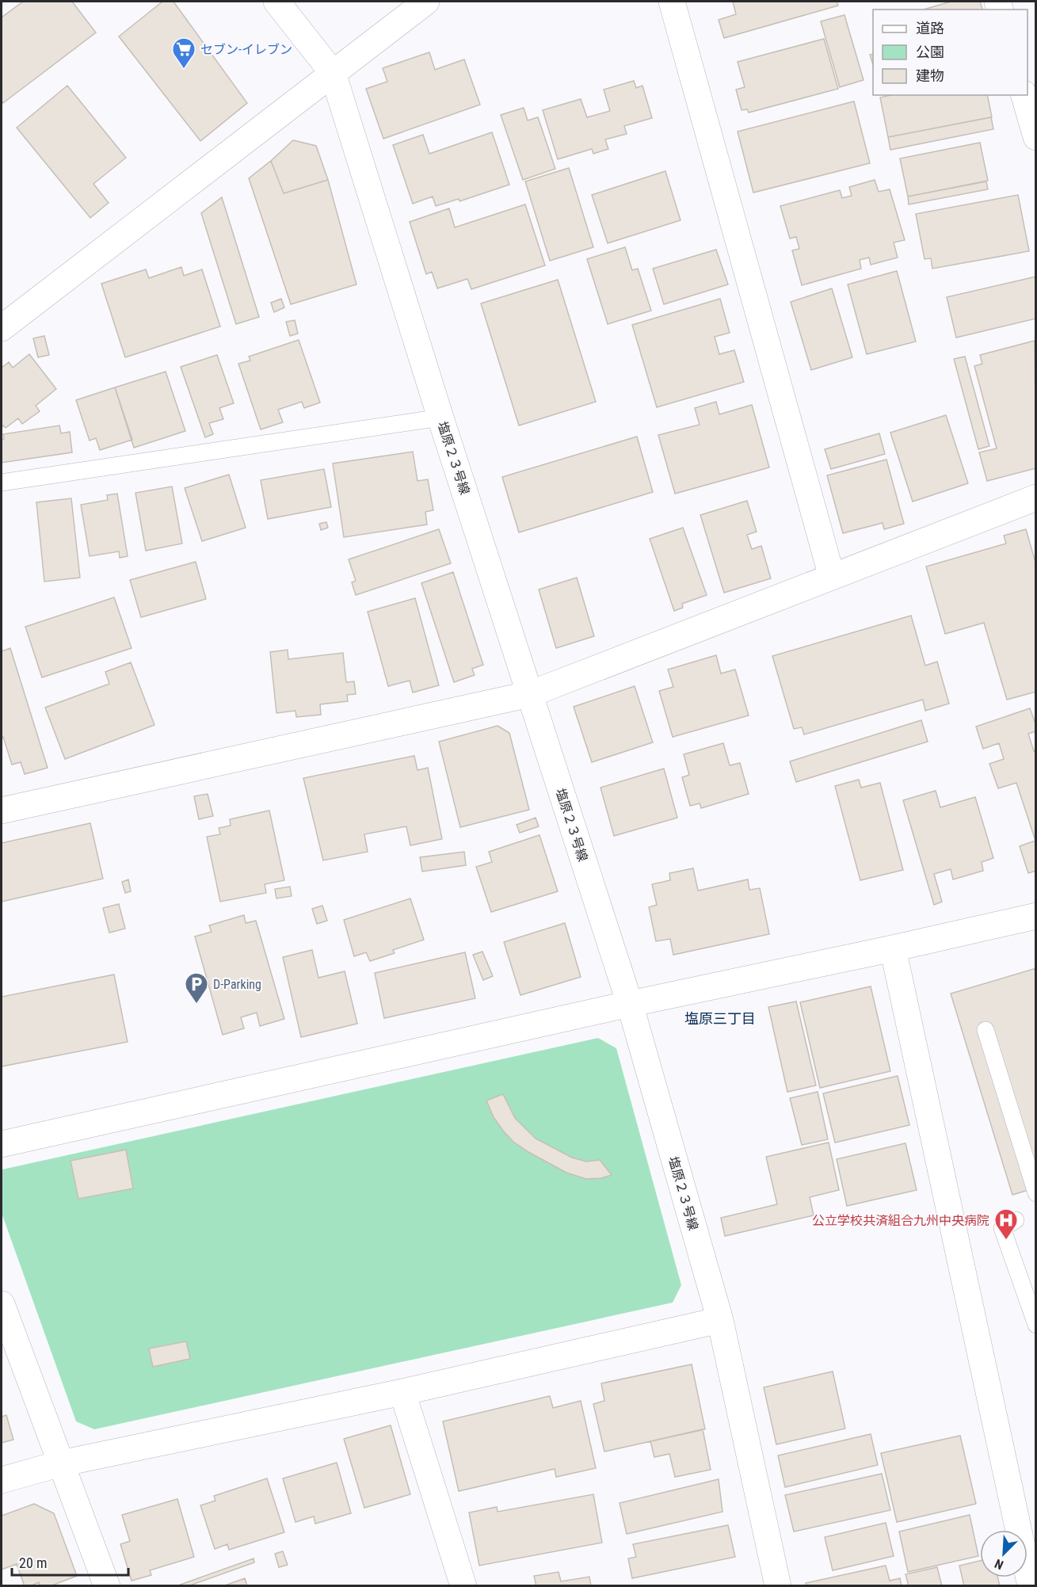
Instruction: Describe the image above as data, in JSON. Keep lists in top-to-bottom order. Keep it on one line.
{"streets":{"street":["塩原２３号線"]},"districts":["塩原三丁目"],"places":{"supermarket":["セブン-イレブン"],"parking":["D-Parking"],"hospital":["公立学校共済組合九州中央病院"]},"legend":["道路","公園","建物"],"scale_bar":"20 m","north":"bottom left"}
